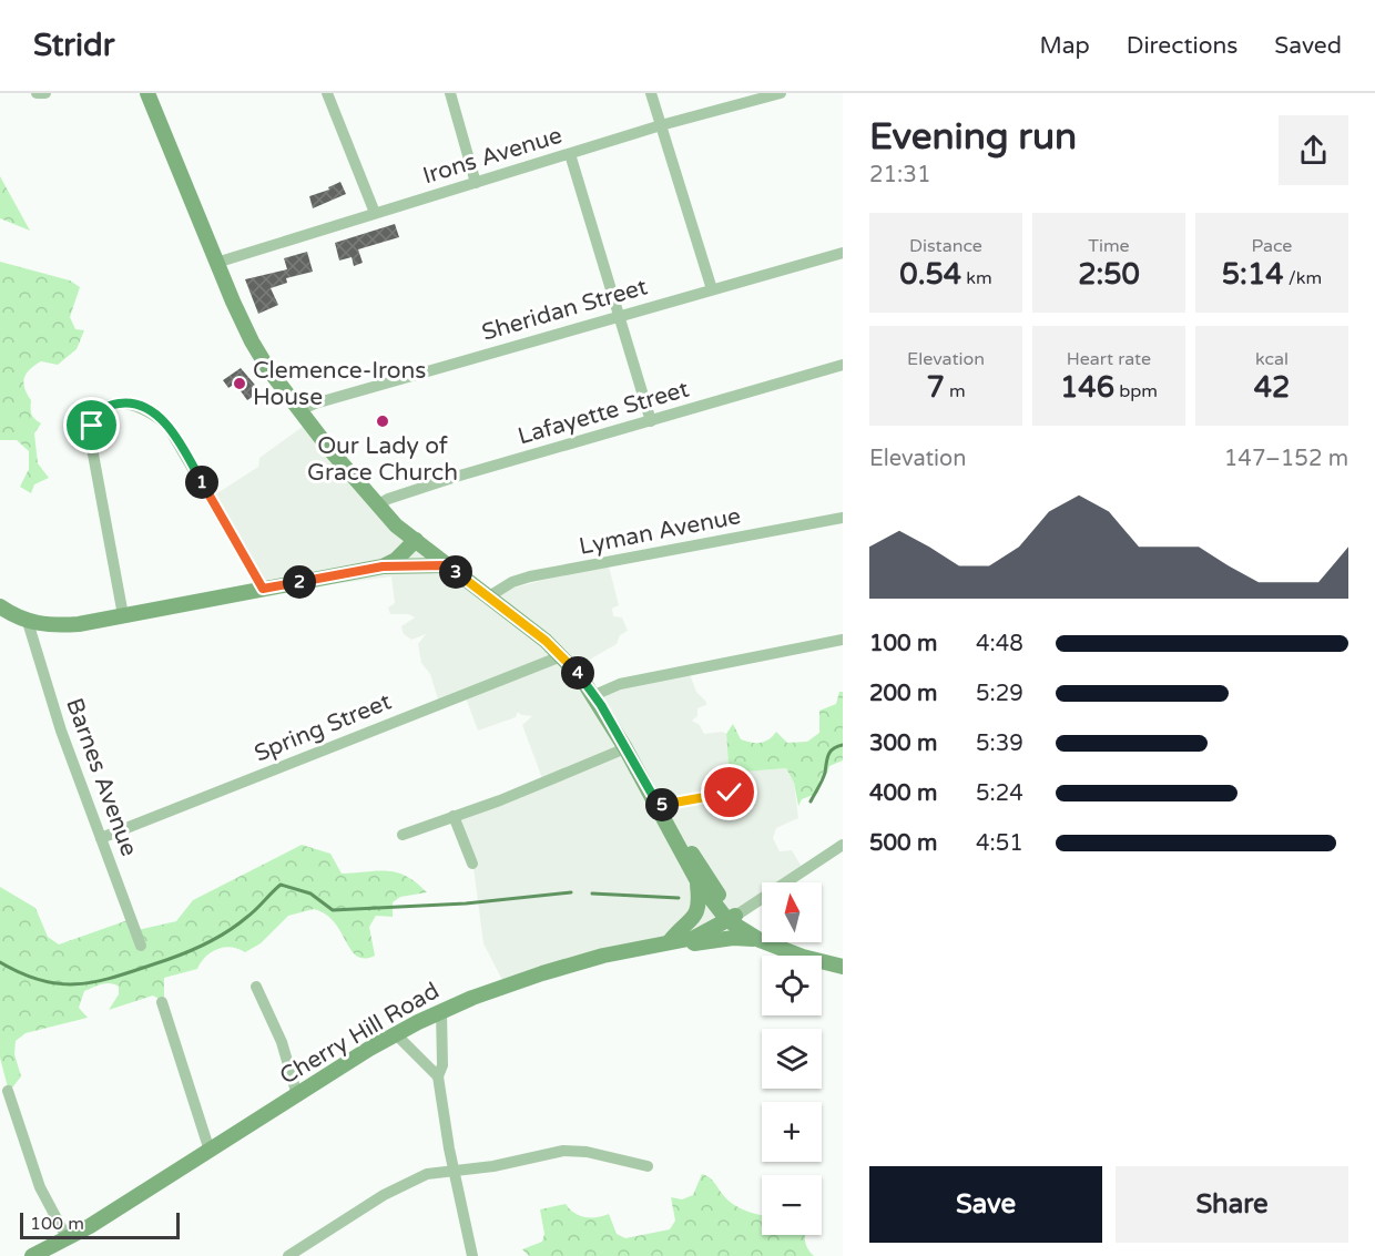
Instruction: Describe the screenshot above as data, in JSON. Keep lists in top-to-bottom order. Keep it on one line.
{"streets":{"main road":["Cherry Hill Road"],"street":["Irons Avenue","Sheridan Street","Lafayette Street","Lyman Avenue","Spring Street","Barnes Avenue"]},"crossings":[["Spring Street","Barnes Avenue"]],"places":["Clemence-Irons House","Our Lady of Grace Church"],"scale_bar":"100 m","north":"top","page":{"header":"Stridr","nav":["Map","Directions","Saved"],"heading":["Evening run","21:31"],"stats":[["Distance","0.54 km"],["Time","2:50"],["Pace","5:14 /km"],["Elevation","7 m"],["Heart rate","146 bpm"],["kcal","42"]],"chart":["Elevation","147–152 m"],"pins":["1","3","2","4","5"],"list":[{"name":"100 m","note":"4:48"},{"name":"200 m","note":"5:29"},{"name":"300 m","note":"5:39"},{"name":"400 m","note":"5:24"},{"name":"500 m","note":"4:51"}],"map_buttons":["+","−"],"buttons":["Save","Share"],"scale":"100 m"}}
